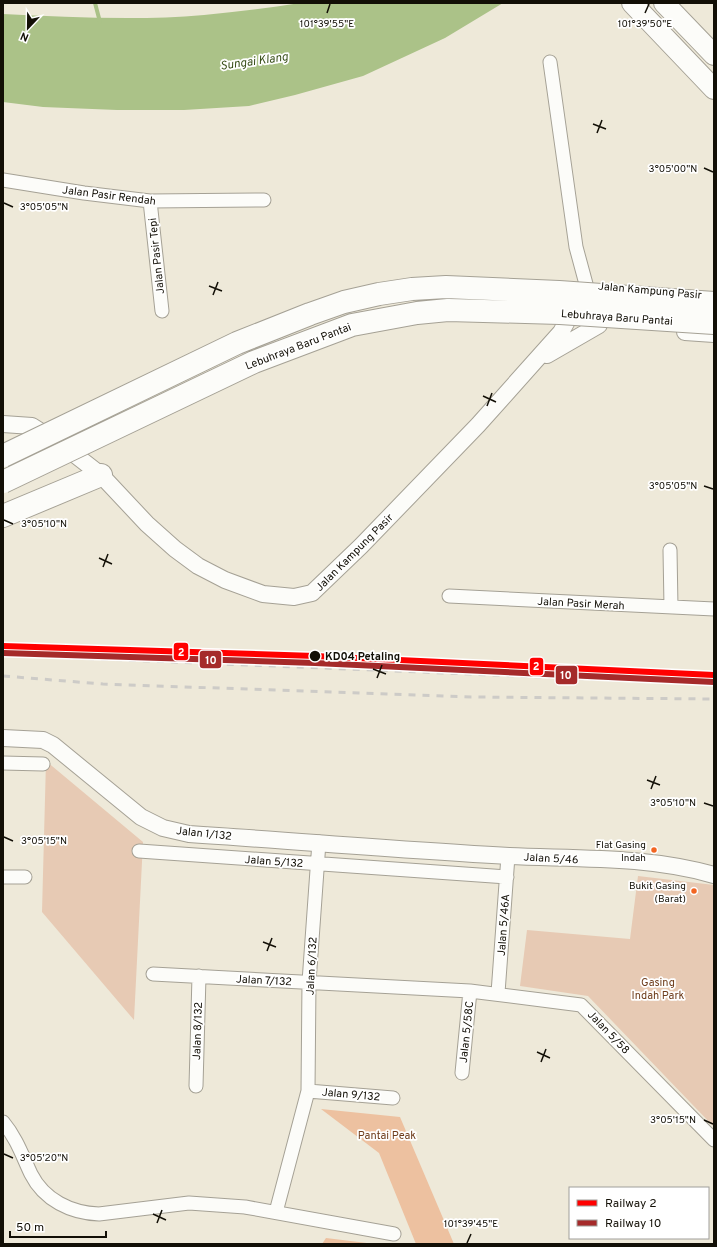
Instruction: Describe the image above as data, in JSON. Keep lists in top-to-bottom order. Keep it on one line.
{"streets":{"highway":["Lebuhraya Baru Pantai"],"street":["Jalan Pasir Rendah","Jalan Pasir Tepi","Jalan Kampung Pasir","Jalan Pasir Merah","Jalan 1/132","Jalan 5/46","Jalan 5/132","Jalan 5/46A","Jalan 6/132","Jalan 7/132","Jalan 8/132","Jalan 5/58C","Jalan 5/58","Jalan 9/132"]},"crossings":[["Jalan Pasir Rendah","Jalan Pasir Tepi"],["Jalan 1/132","Jalan 5/46"],["Jalan 1/132","Jalan 6/132"],["Jalan 5/46","Jalan 5/46A"],["Jalan 5/132","Jalan 5/46A"],["Jalan 5/132","Jalan 6/132"],["Jalan 5/46A","Jalan 5/58"],["Jalan 6/132","Jalan 7/132"],["Jalan 6/132","Jalan 9/132"],["Jalan 7/132","Jalan 8/132"],["Jalan 7/132","Jalan 5/58"],["Jalan 5/58C","Jalan 5/58"]],"water":["Sungai Klang"],"parks":["Gasing Indah Park","Pantai Peak"],"places":["KD04 Petaling","Flat Gasing Indah","Bukit Gasing (Barat)"],"lines":["rail line 2","rail line 10"],"legend":["Railway 2","Railway 10"],"scale_bar":"50 m","north":"bottom","coordinates":["101°39'50\"E","101°39'55\"E","3°05'00\"N","3°05'05\"N","3°05'10\"N","3°05'15\"N","3°05'20\"N","101°39'45\"E"]}
